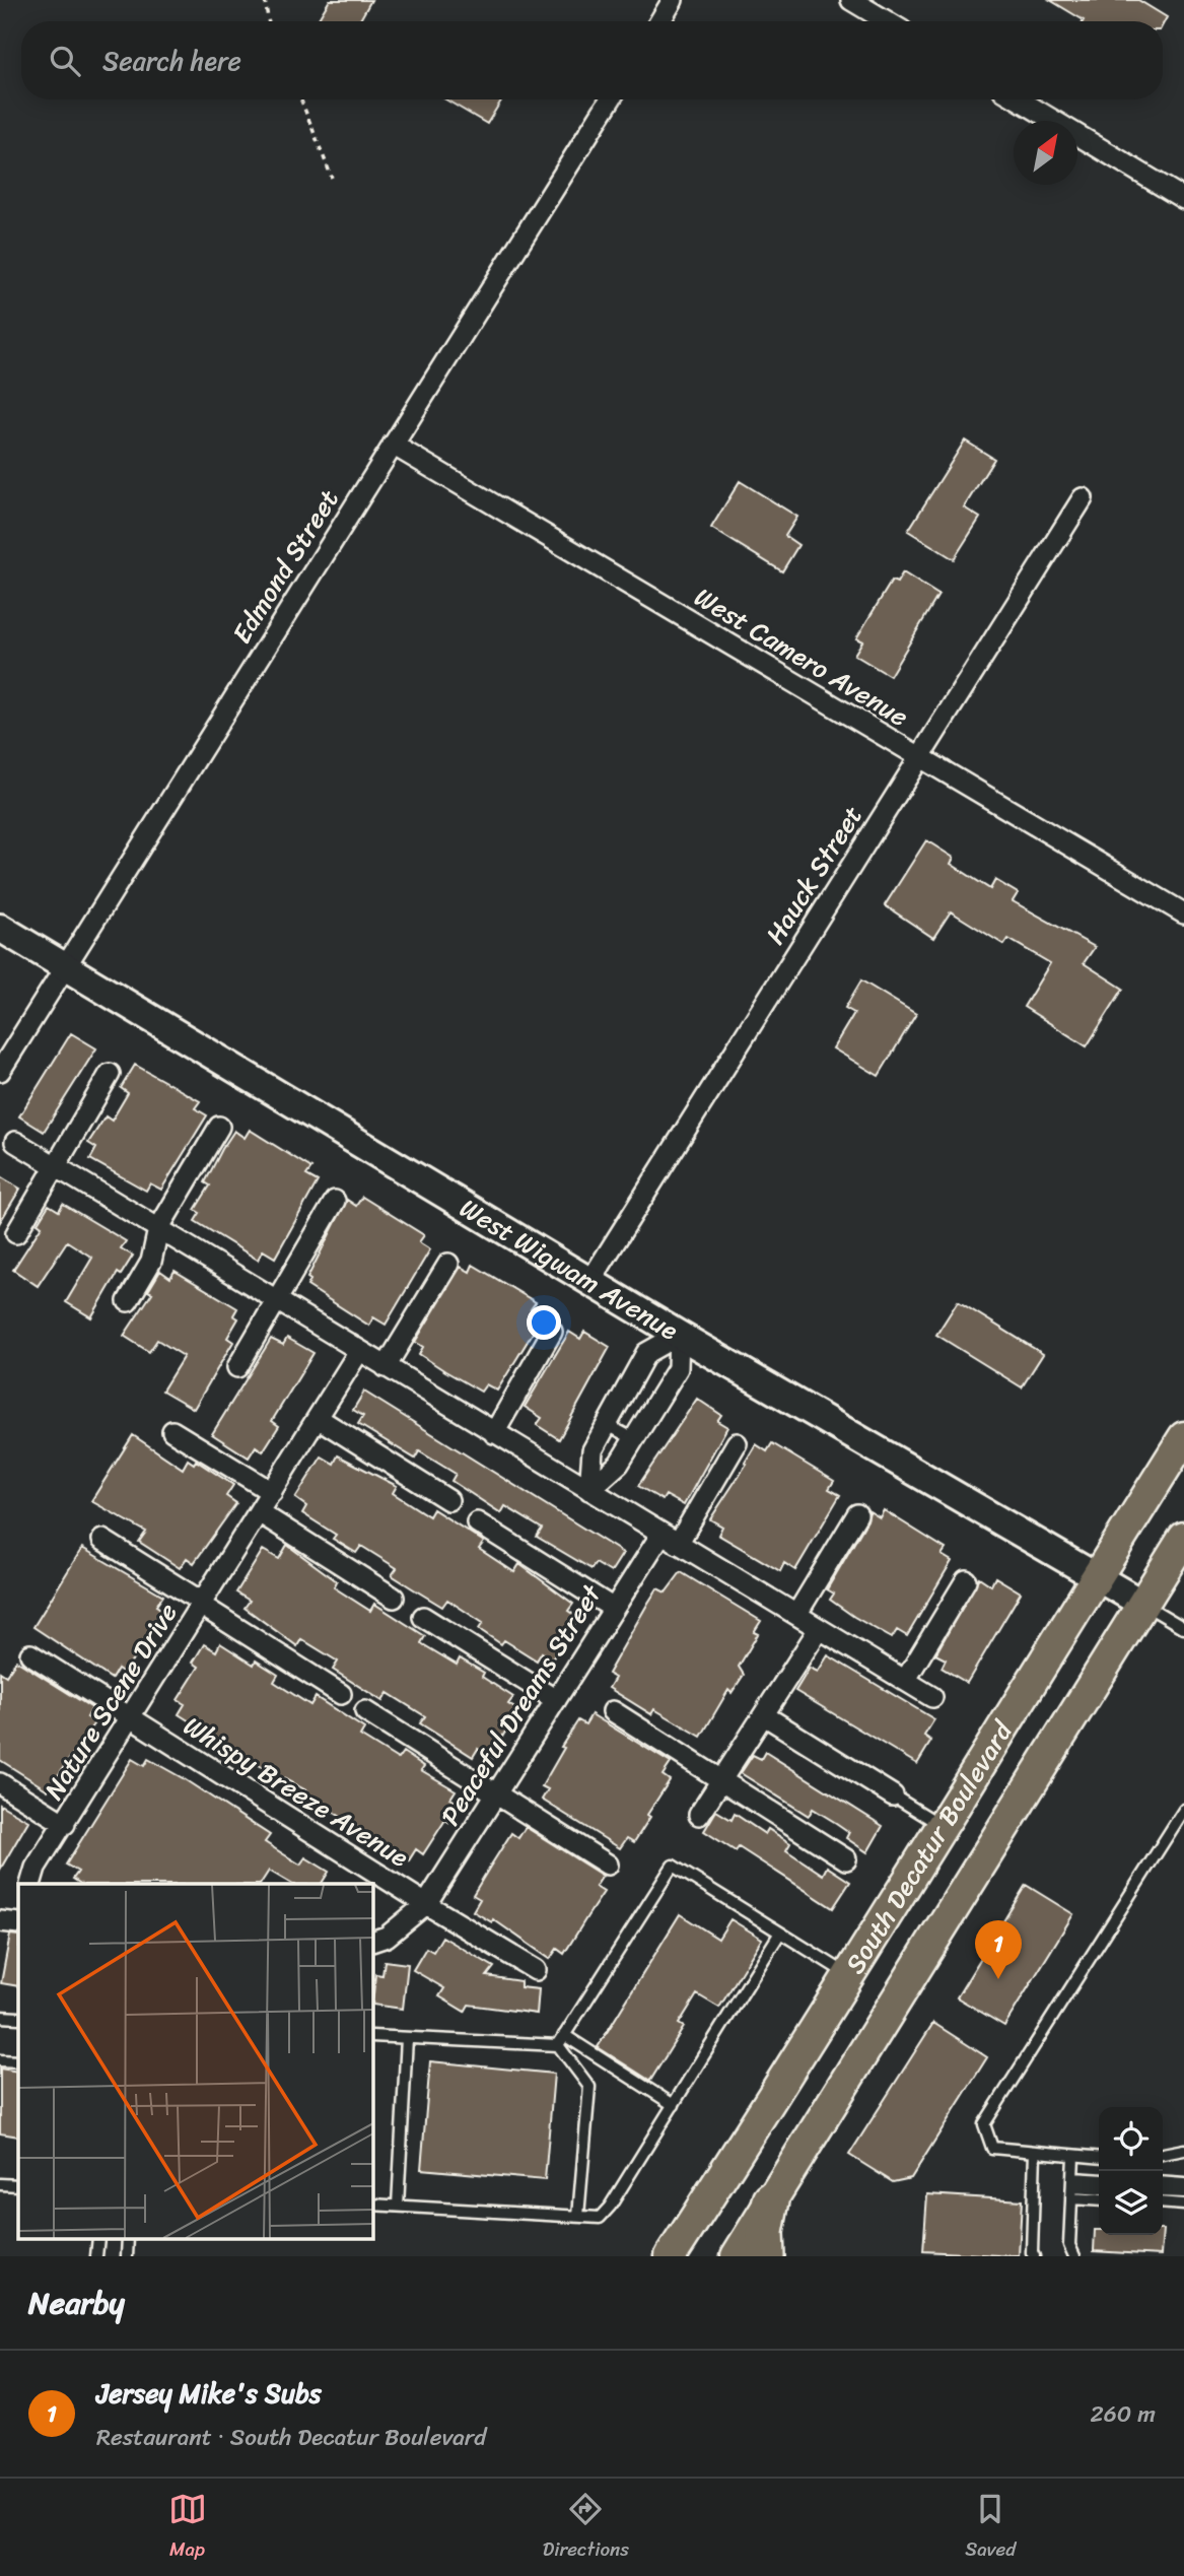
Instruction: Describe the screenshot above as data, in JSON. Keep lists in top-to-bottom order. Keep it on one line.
{"streets":{"main road":["South Decatur Boulevard"],"street":["Edmond Street","West Camero Avenue","Hauck Street","West Wigwam Avenue","Nature Scene Drive","Peaceful Dreams Street","Whispy Breeze Avenue"]},"crossings":[["Edmond Street","West Camero Avenue"],["Edmond Street","West Wigwam Avenue"],["West Camero Avenue","Hauck Street"],["Hauck Street","West Wigwam Avenue"],["West Wigwam Avenue","South Decatur Boulevard"],["Nature Scene Drive","Whispy Breeze Avenue"],["Peaceful Dreams Street","Whispy Breeze Avenue"]],"north":"top right","page":{"search":"Search here","pins":"1","heading":"Nearby","list":[{"mark":"1","name":"Jersey Mike's Subs","note":"Restaurant · South Decatur Boulevard","value":"260 m"}],"nav":["Map","Directions","Saved"]}}
